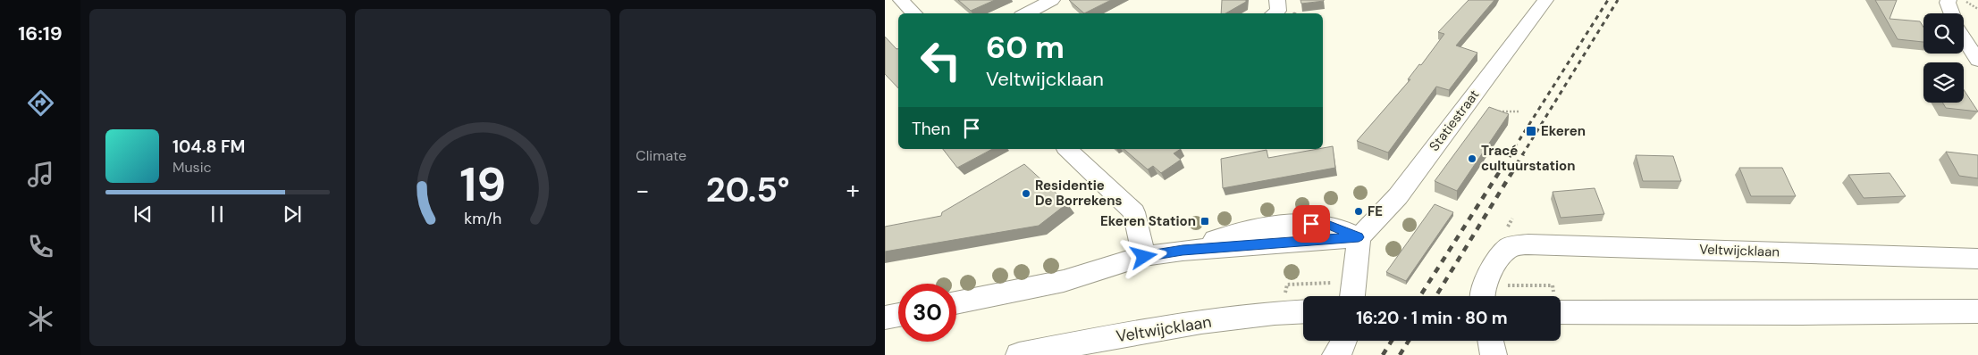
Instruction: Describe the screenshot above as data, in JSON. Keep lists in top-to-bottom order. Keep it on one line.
{"streets":{"street":["Statiestraat","Veltwijcklaan"]},"places":{"transit":["Ekeren","Ekeren Station"],"other":["Tracé cultuurstation","Residentie De Borrekens","FE"]},"page":{"tabs":"16:19","tile":"Climate","turn":["60 m","Veltwijcklaan"],"then":"Then","song":["104.8 FM","Music"],"heat":["−","20.5°","+"],"limit":"30","trip":"16:20 · 1 min · 80 m","gauge":["19","km/h"]}}
